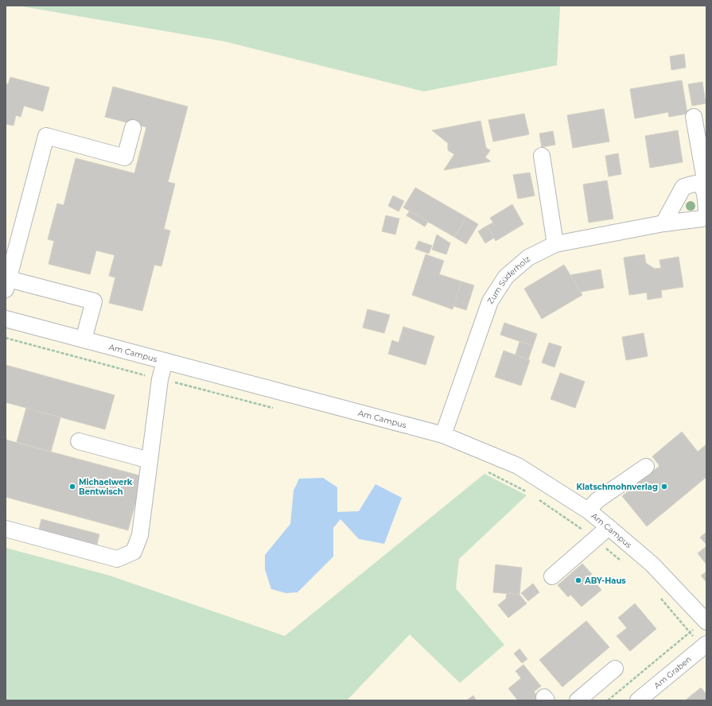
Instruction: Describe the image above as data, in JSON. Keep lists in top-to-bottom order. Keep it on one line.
{"streets":{"street":["Zum Süderholz","Am Campus","Am Graben"]},"crossings":[["Zum Süderholz","Am Campus"]],"places":["Michaelwerk Bentwisch","Klatschmohnverlag","ABY-Haus"]}
